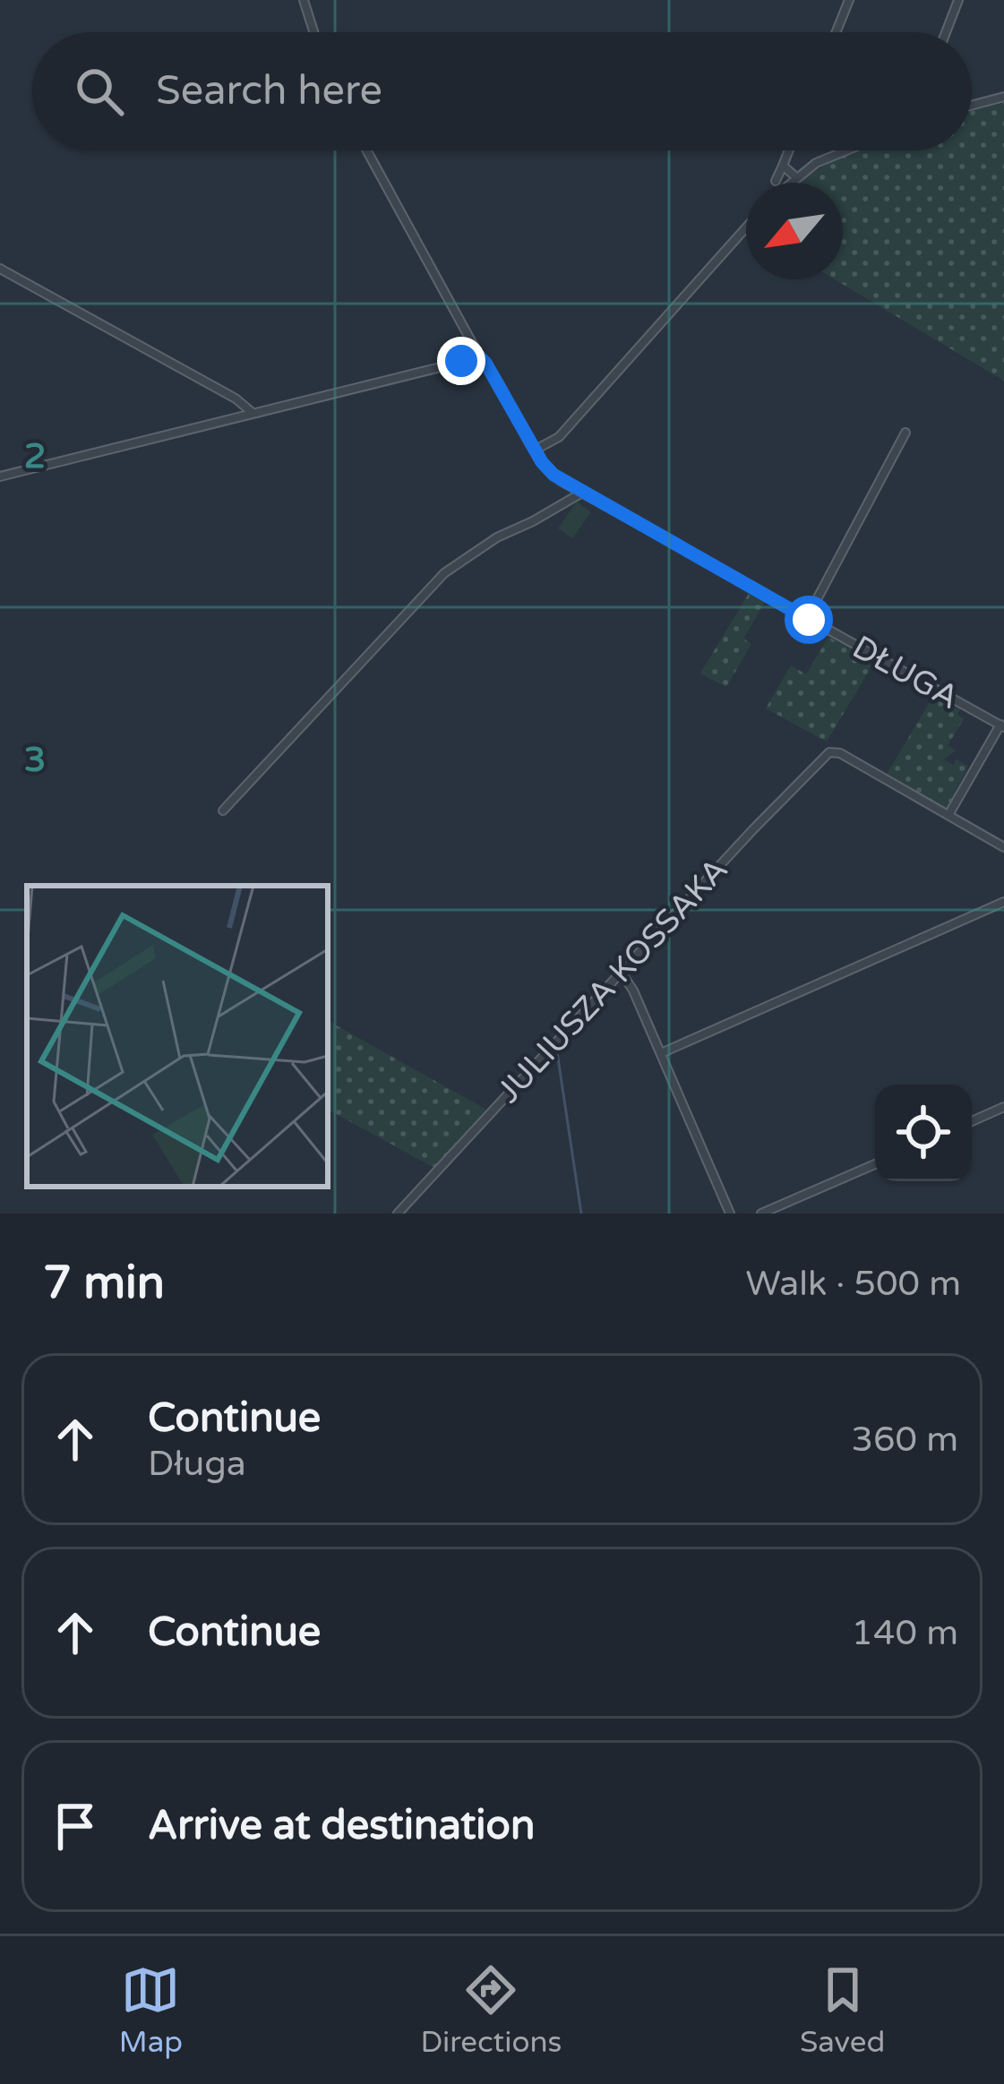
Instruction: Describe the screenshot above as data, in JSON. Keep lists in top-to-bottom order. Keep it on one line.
{"streets":{"street":["DŁUGA","JULIUSZA KOSSAKA"]},"north":"bottom left","page":{"search":"Search here","heading":["7 min","Walk · 500 m"],"list":[["Continue","Długa","360 m"],["Continue","140 m"],"Arrive at destination"],"nav":["Map","Directions","Saved"]},"grid":{"rows":["2","3"]}}
